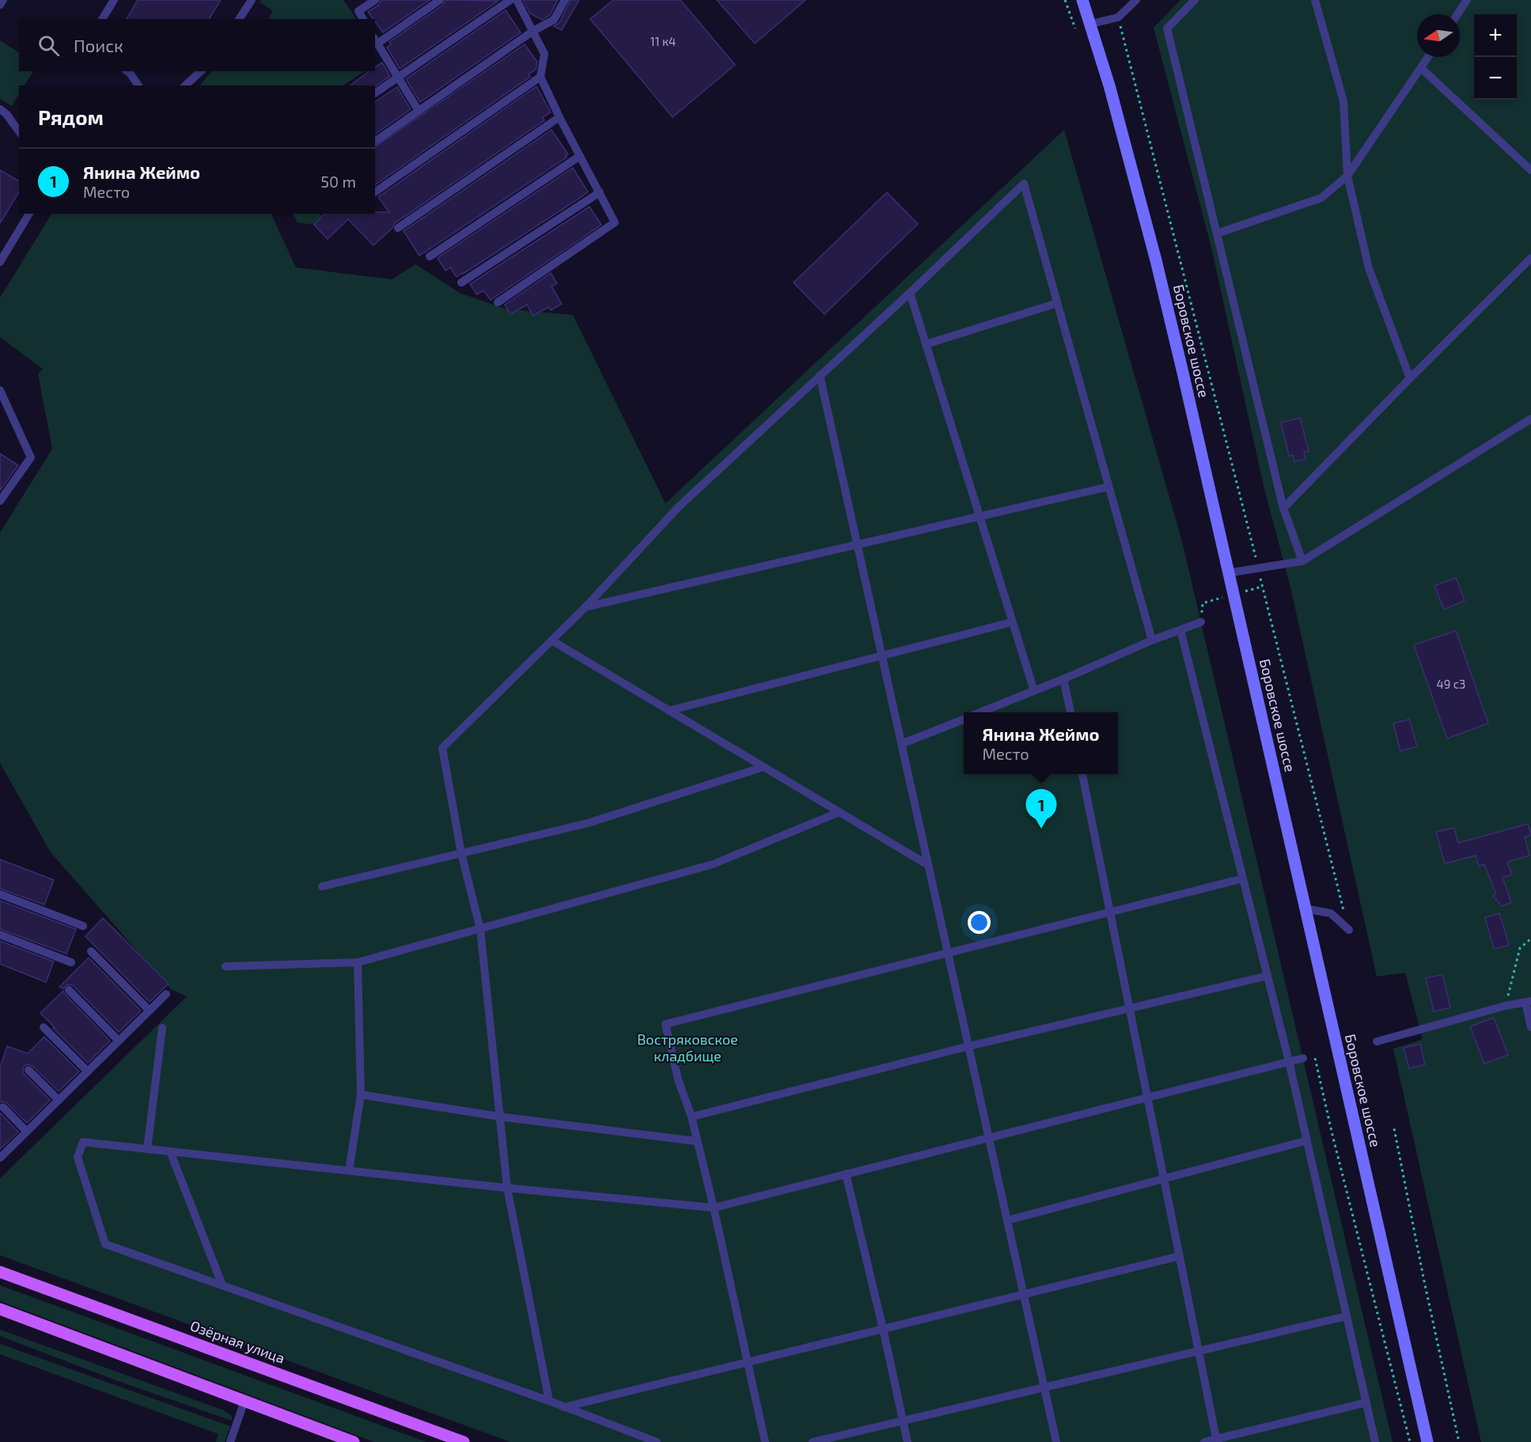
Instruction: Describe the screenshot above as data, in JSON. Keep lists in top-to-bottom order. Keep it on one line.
{"streets":{"main road":["Озёрная улица"],"street":["Боровское шоссе"]},"parks":["Востряковское кладбище"],"house_numbers":["11 к4","49 с3"],"north":"left","page":{"map_buttons":["+","−"],"search":"Поиск","heading":"Рядом","list":[{"mark":"1","name":"Янина Жеймо","note":"Место","value":"50 m"}],"popup":["Янина Жеймо","Место"],"pins":"1"}}
